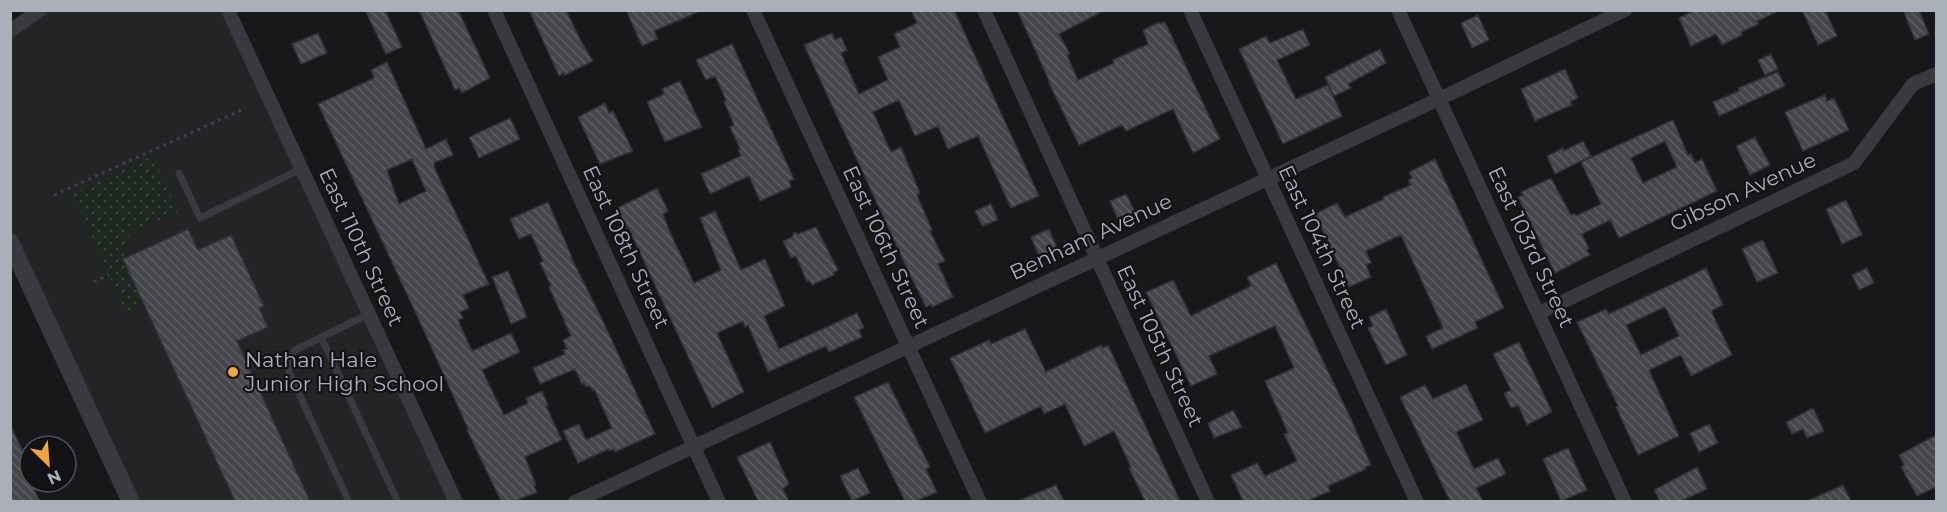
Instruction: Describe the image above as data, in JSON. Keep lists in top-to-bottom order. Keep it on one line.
{"streets":{"street":["Gibson Avenue","Benham Avenue","East 110th Street","East 108th Street","East 106th Street","East 104th Street","East 103rd Street","East 105th Street"]},"crossings":[["Gibson Avenue","East 103rd Street"],["Benham Avenue","East 108th Street"],["Benham Avenue","East 106th Street"],["Benham Avenue","East 104th Street"],["Benham Avenue","East 103rd Street"],["Benham Avenue","East 105th Street"]],"places":["Nathan Hale Junior High School"],"north":"bottom right"}
